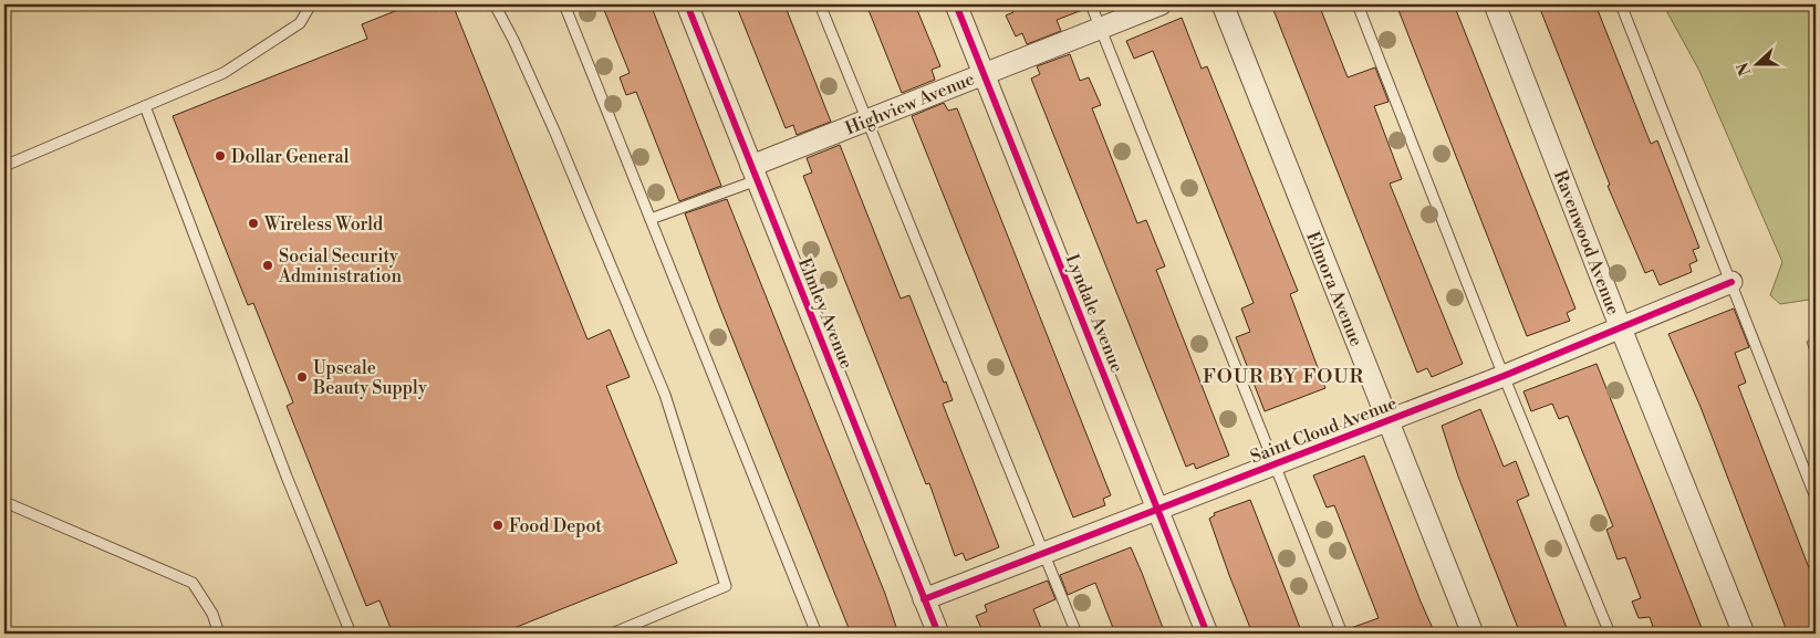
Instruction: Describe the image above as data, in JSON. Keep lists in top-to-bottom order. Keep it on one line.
{"streets":{"street":["Highview Avenue","Ravenwood Avenue","Elmora Avenue","Elmley Avenue","Lyndale Avenue","Saint Cloud Avenue"]},"crossings":[["Highview Avenue","Elmley Avenue"],["Highview Avenue","Lyndale Avenue"],["Ravenwood Avenue","Saint Cloud Avenue"],["Elmora Avenue","Saint Cloud Avenue"],["Elmley Avenue","Saint Cloud Avenue"],["Lyndale Avenue","Saint Cloud Avenue"]],"districts":["FOUR BY FOUR"],"places":["Dollar General","Wireless World","Social Security Administration","Upscale Beauty Supply","Food Depot"],"north":"left"}
